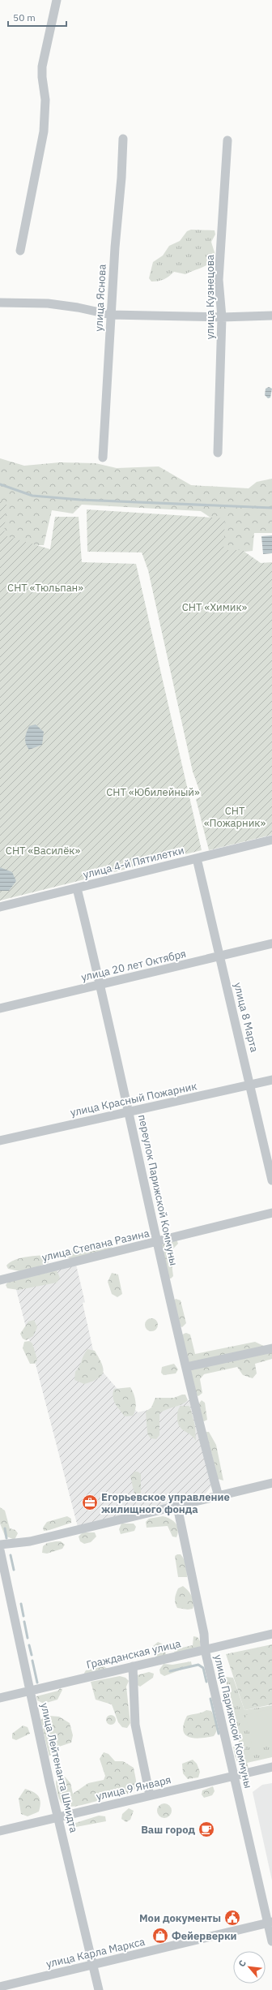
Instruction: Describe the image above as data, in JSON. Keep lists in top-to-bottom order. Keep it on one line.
{"streets":{"street":["улица Кузнецова","улица Яснова","улица 4-й Пятилетки","улица 20 лет Октября","улица 8 Марта","улица Красный Пожарник","переулок Парижской Коммуны","улица Степана Разина","Гражданская улица","улица Парижской Коммуны","улица Лейтенанта Шмидта","улица 9 Января","улица Карла Маркса"]},"crossings":[["улица 4-й Пятилетки","улица 8 Марта"],["улица 4-й Пятилетки","переулок Парижской Коммуны"],["улица 20 лет Октября","улица 8 Марта"],["улица 20 лет Октября","переулок Парижской Коммуны"],["улица 8 Марта","улица Красный Пожарник"],["улица Красный Пожарник","переулок Парижской Коммуны"],["переулок Парижской Коммуны","улица Степана Разина"],["Гражданская улица","улица Парижской Коммуны"],["Гражданская улица","улица Лейтенанта Шмидта"],["улица Парижской Коммуны","улица 9 Января"],["улица Парижской Коммуны","улица Карла Маркса"],["улица Лейтенанта Шмидта","улица 9 Января"],["улица Лейтенанта Шмидта","улица Карла Маркса"]],"parks":["СНТ «Тюльпан»","СНТ «Химик»","СНТ «Юбилейный»","СНТ «Пожарник»","СНТ «Василёк»"],"places":{"office":["Егорьевское управление жилищного фонда"],"cafe":["Ваш город"],"public building":["Мои документы"],"shop":["Фейерверки"]},"scale_bar":"50 m","north":"top left"}
